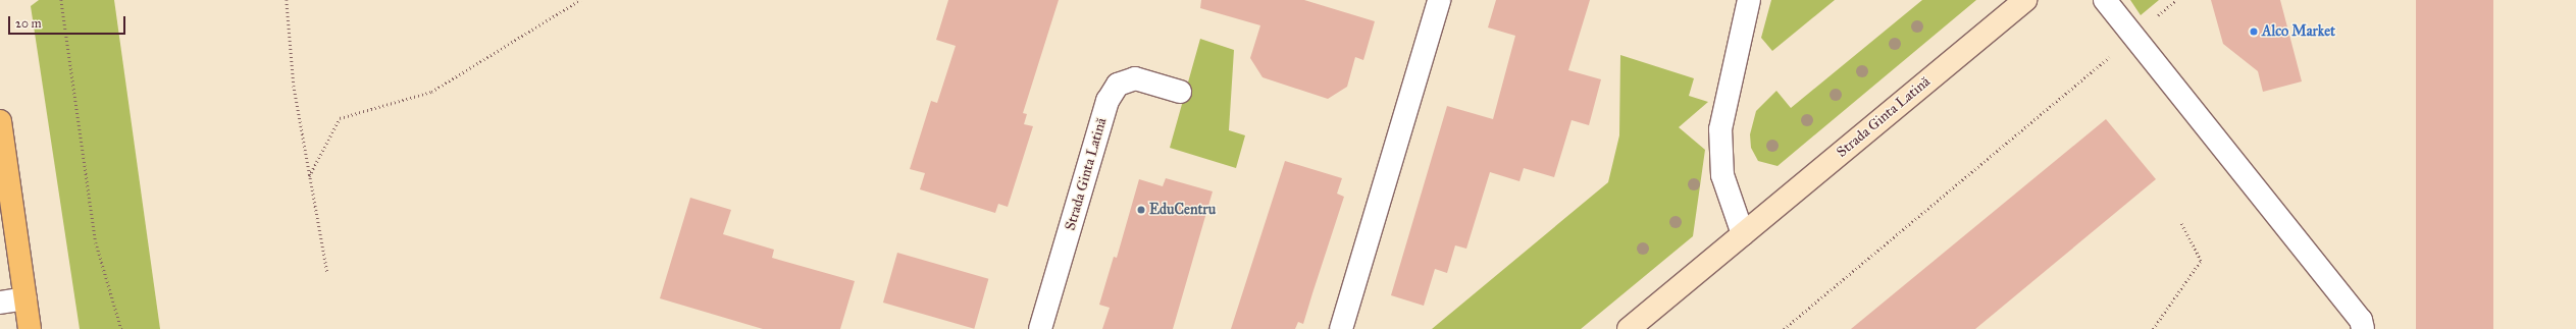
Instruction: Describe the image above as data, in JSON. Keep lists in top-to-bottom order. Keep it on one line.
{"streets":{"street":["Strada Ginta Latină"]},"places":["Alco Market","EduCentru"],"scale_bar":"20 m"}
